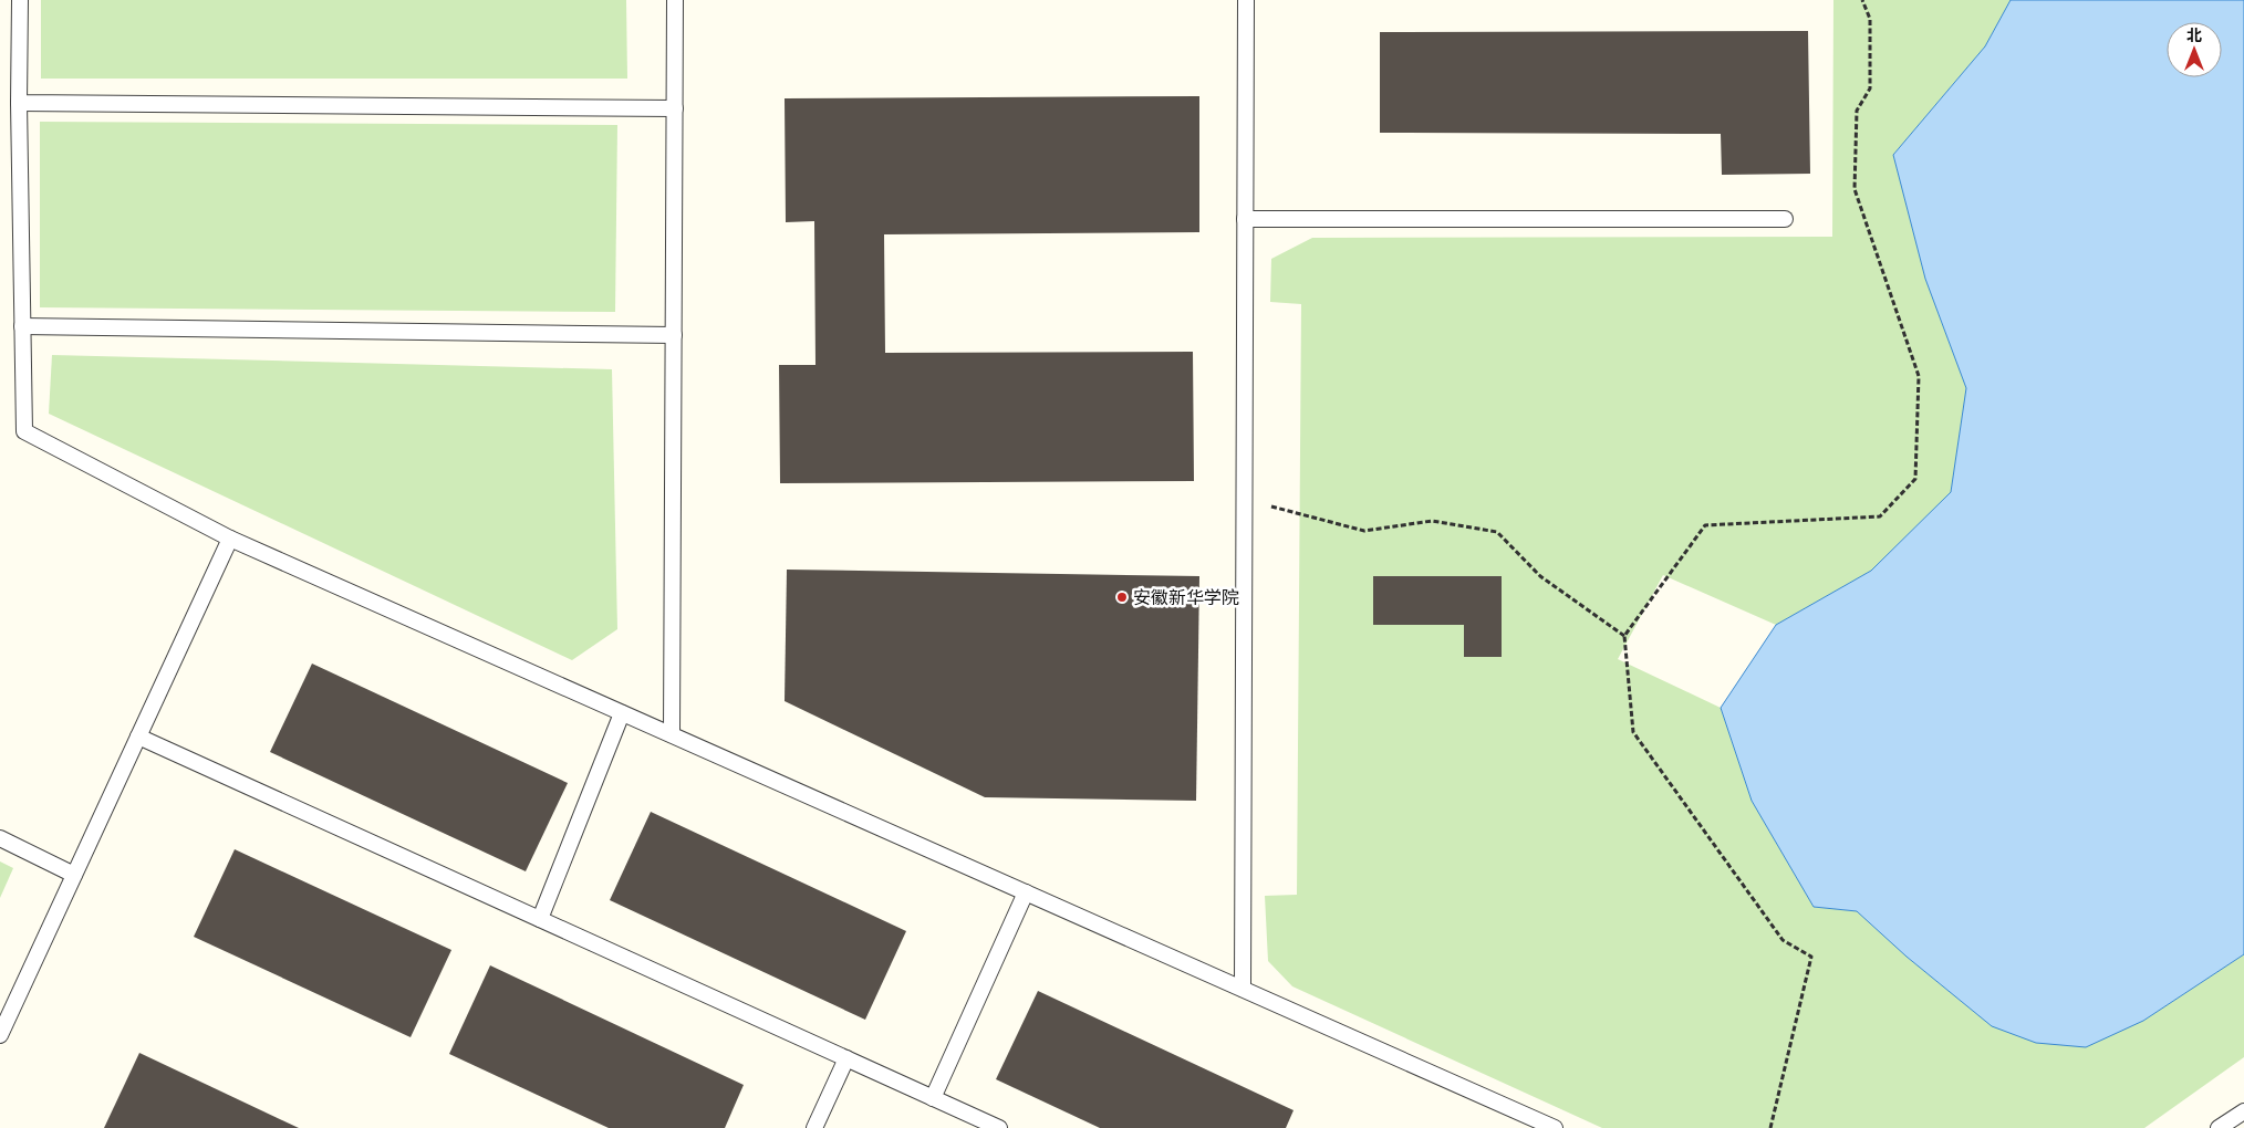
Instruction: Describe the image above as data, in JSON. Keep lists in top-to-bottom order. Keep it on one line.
{"places":["安徽新华学院"],"north":"top"}
